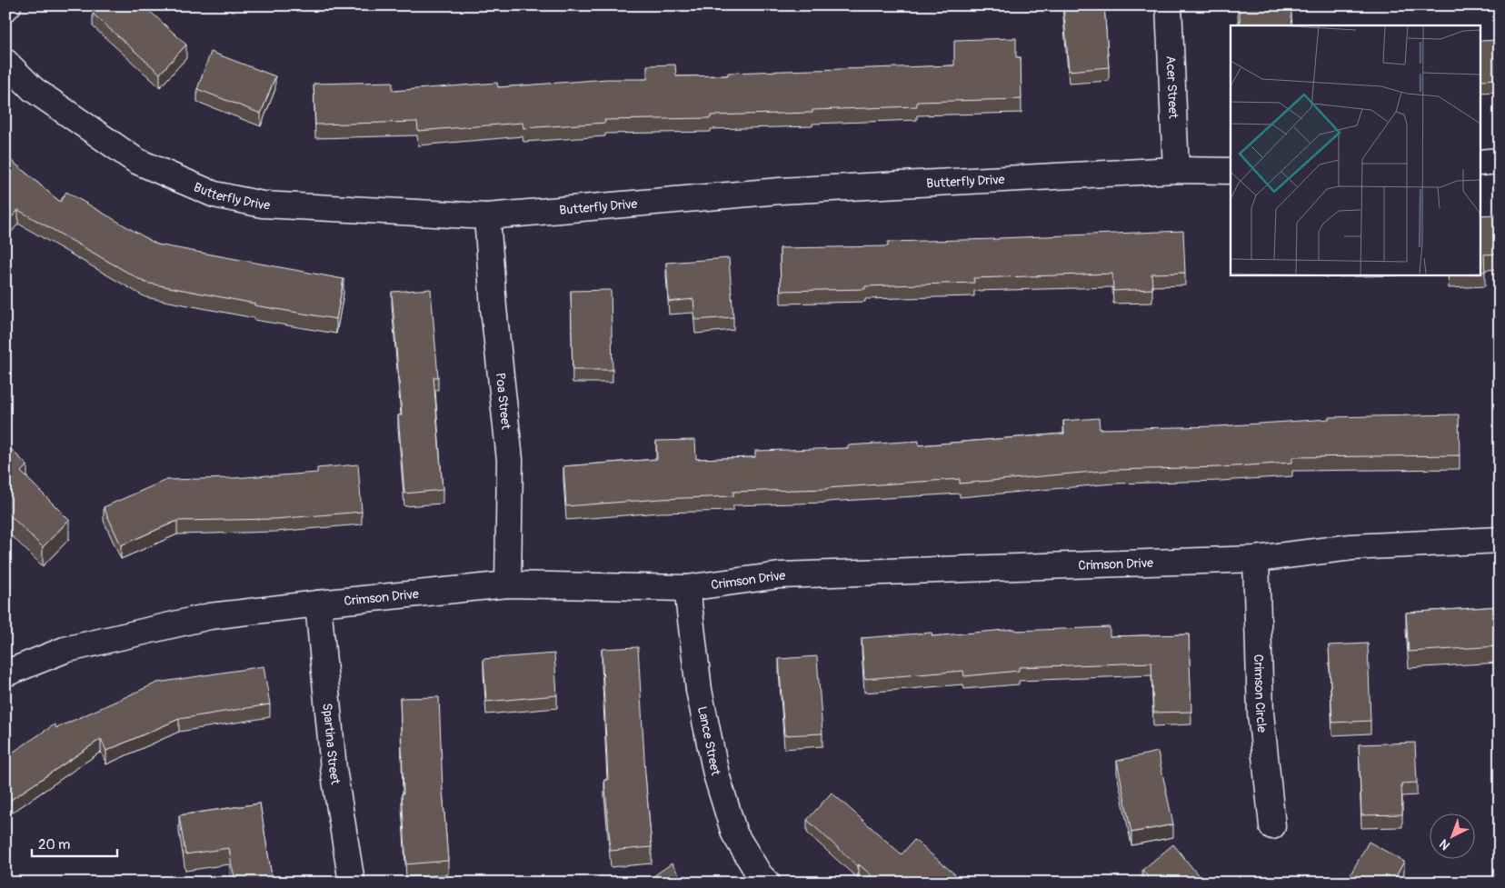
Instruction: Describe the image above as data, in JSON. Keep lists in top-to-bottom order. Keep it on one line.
{"streets":{"street":["Acer Street","Butterfly Drive","Poa Street","Crimson Drive","Crimson Circle","Lance Street","Spartina Street"]},"crossings":[["Acer Street","Butterfly Drive"],["Butterfly Drive","Poa Street"],["Poa Street","Crimson Drive"],["Crimson Drive","Crimson Circle"],["Crimson Drive","Lance Street"],["Crimson Drive","Spartina Street"]],"scale_bar":"20 m","north":"bottom left"}
